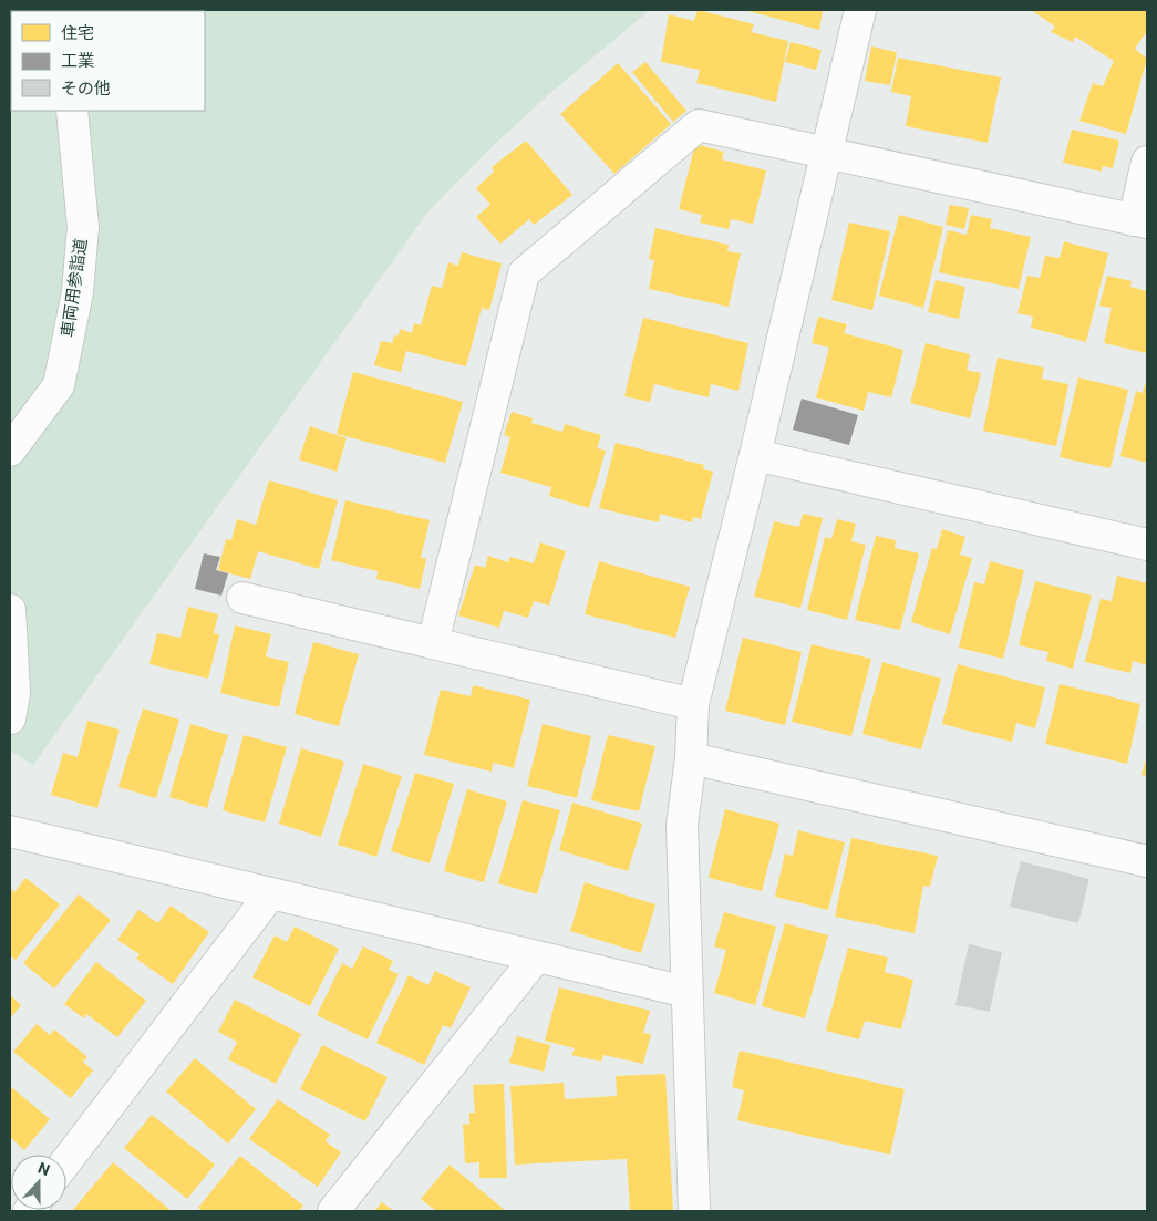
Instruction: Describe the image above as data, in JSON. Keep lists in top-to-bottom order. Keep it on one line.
{"streets":{"street":["車両用参詣道"]},"legend":["住宅","工業","その他"],"north":"top"}
